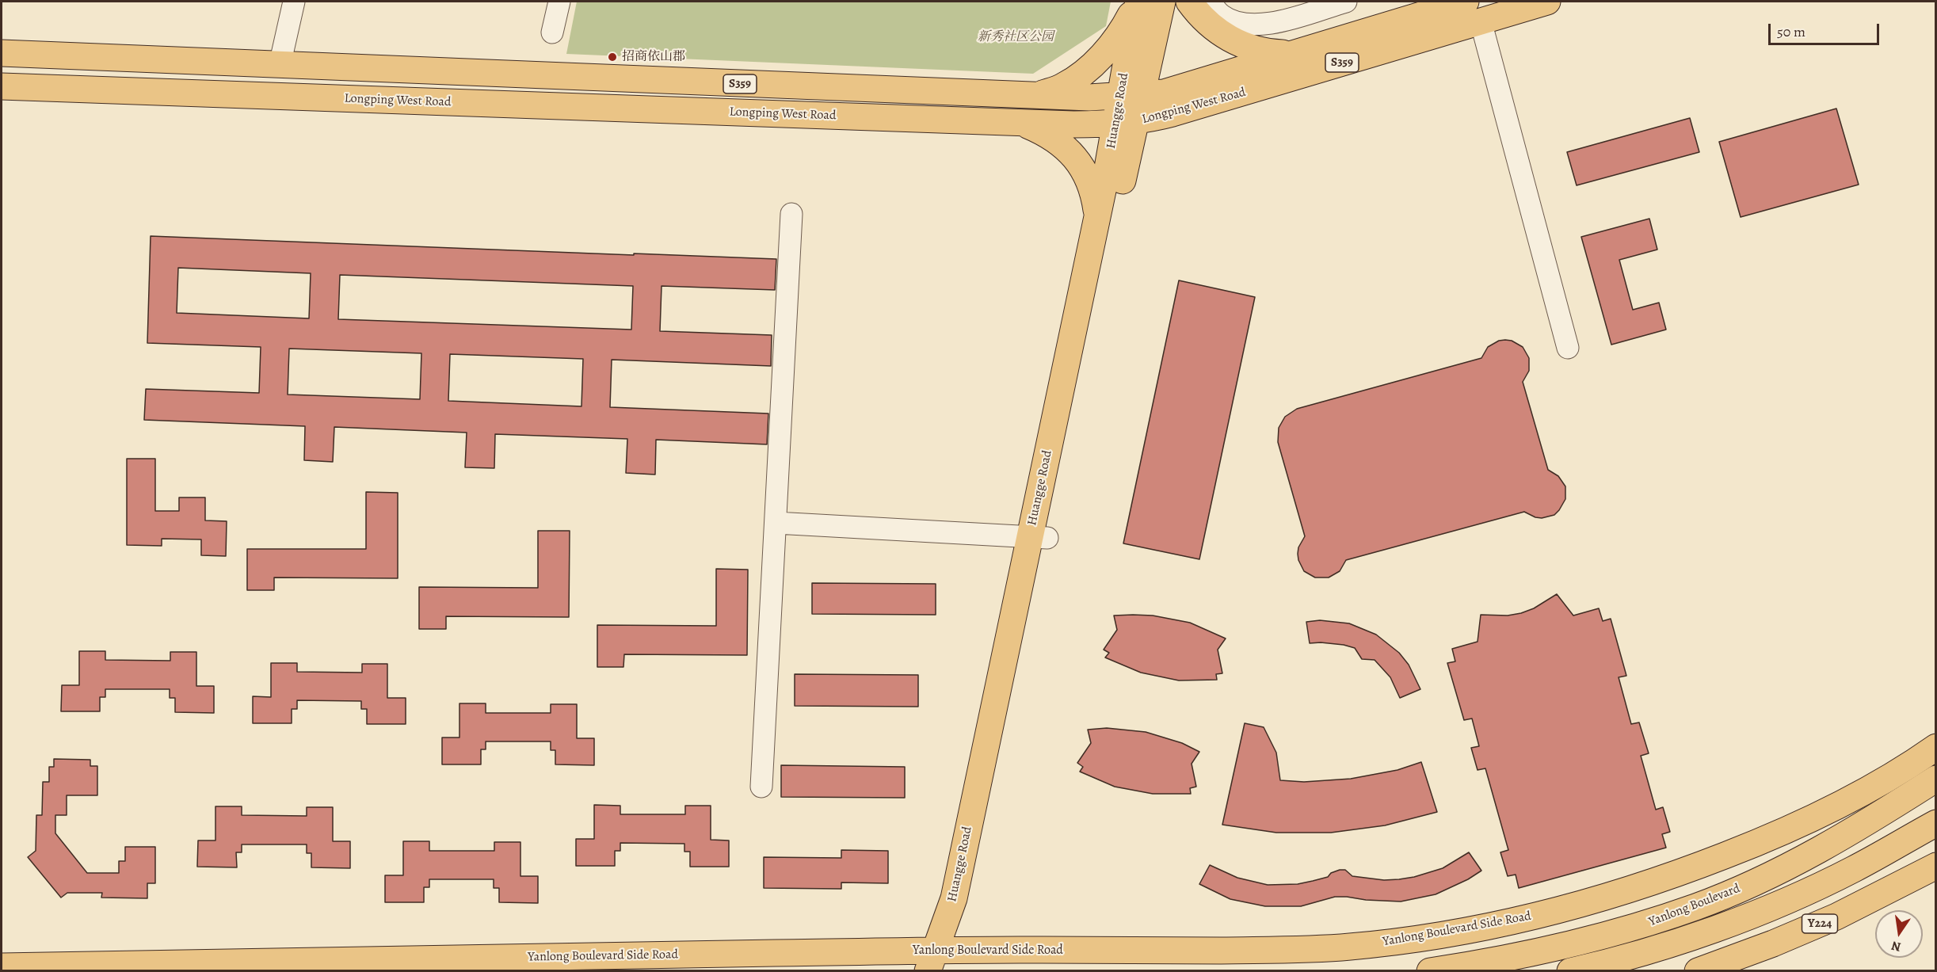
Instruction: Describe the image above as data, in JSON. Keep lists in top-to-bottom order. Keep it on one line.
{"streets":{"main road":["S359","Longping West Road","Huangge Road","Yanlong Boulevard","Y224","Yanlong Boulevard Side Road"]},"crossings":[["Longping West Road","Huangge Road"],["Huangge Road","Yanlong Boulevard Side Road"]],"parks":["新秀社区公园"],"places":["招商依山郡"],"scale_bar":"50 m","north":"bottom"}
